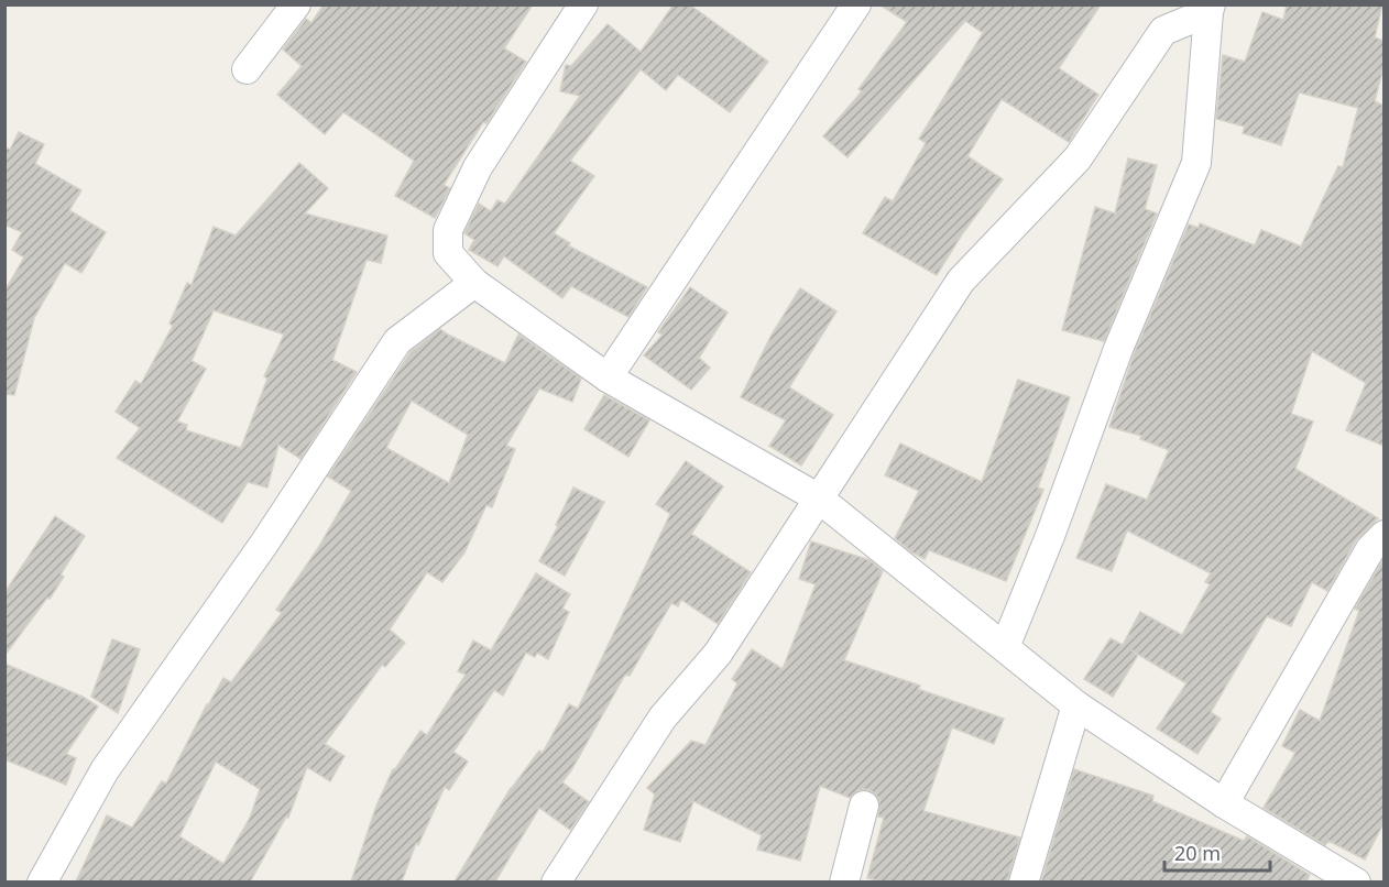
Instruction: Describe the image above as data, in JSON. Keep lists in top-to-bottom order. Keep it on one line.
{"scale_bar":"20 m"}
